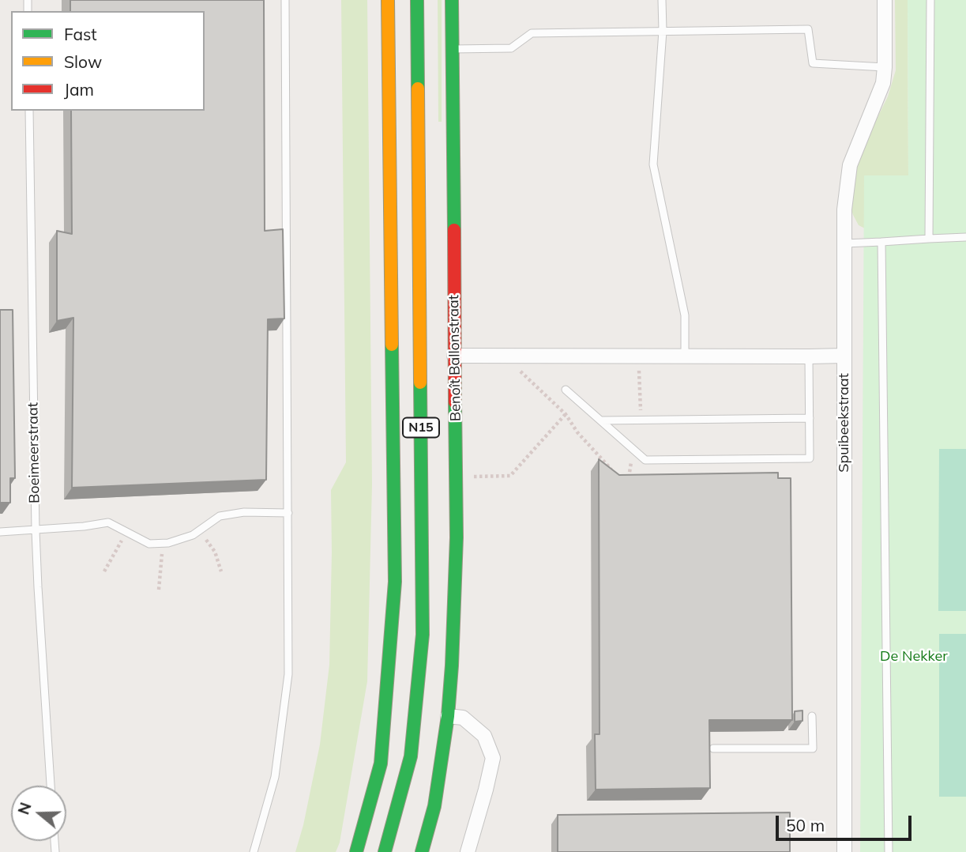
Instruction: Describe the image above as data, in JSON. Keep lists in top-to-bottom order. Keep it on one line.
{"streets":{"main road":["Benoît Ballonstraat","N15"],"street":["Spuibeekstraat"],"lane":["Boeimeerstraat"]},"parks":["De Nekker"],"legend":["Fast","Slow","Jam"],"scale_bar":"50 m","north":"left"}
